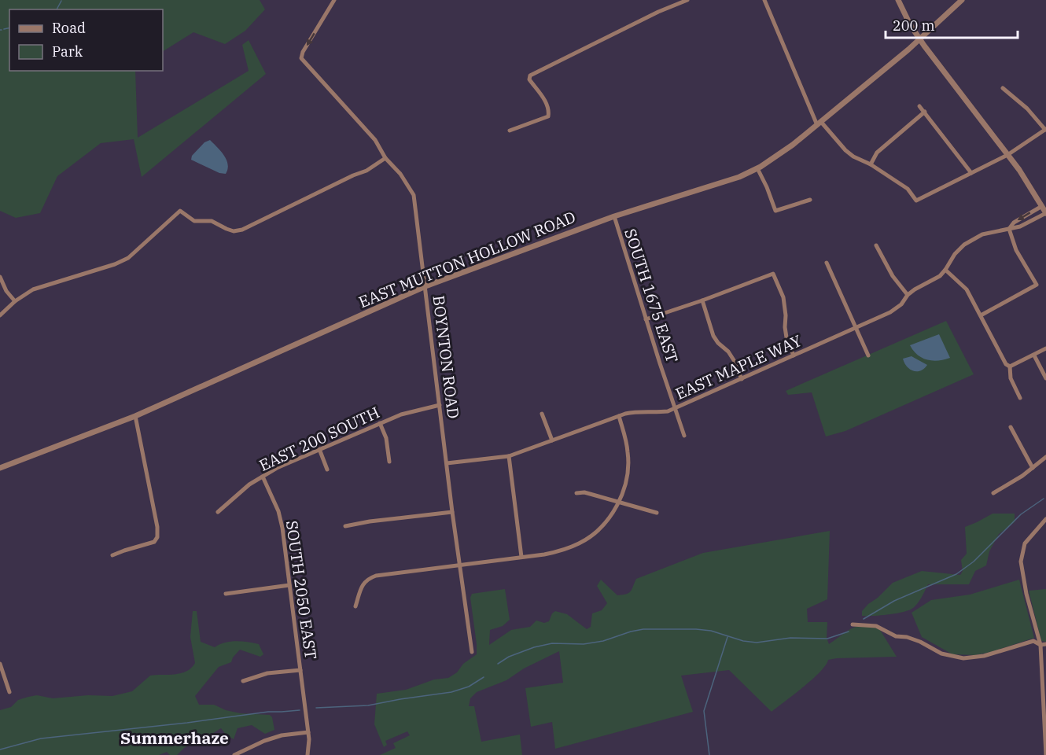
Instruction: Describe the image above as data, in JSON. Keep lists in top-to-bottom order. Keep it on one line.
{"streets":{"street":["EAST MUTTON HOLLOW ROAD","SOUTH 1675 EAST","BOYNTON ROAD","EAST MAPLE WAY","EAST 200 SOUTH","SOUTH 2050 EAST"]},"crossings":[["EAST MUTTON HOLLOW ROAD","SOUTH 1675 EAST"],["EAST MUTTON HOLLOW ROAD","BOYNTON ROAD"],["SOUTH 1675 EAST","EAST MAPLE WAY"],["BOYNTON ROAD","EAST MAPLE WAY"],["BOYNTON ROAD","EAST 200 SOUTH"],["EAST 200 SOUTH","SOUTH 2050 EAST"]],"districts":["Summerhaze"],"legend":["Road","Park"],"scale_bar":"200 m"}
